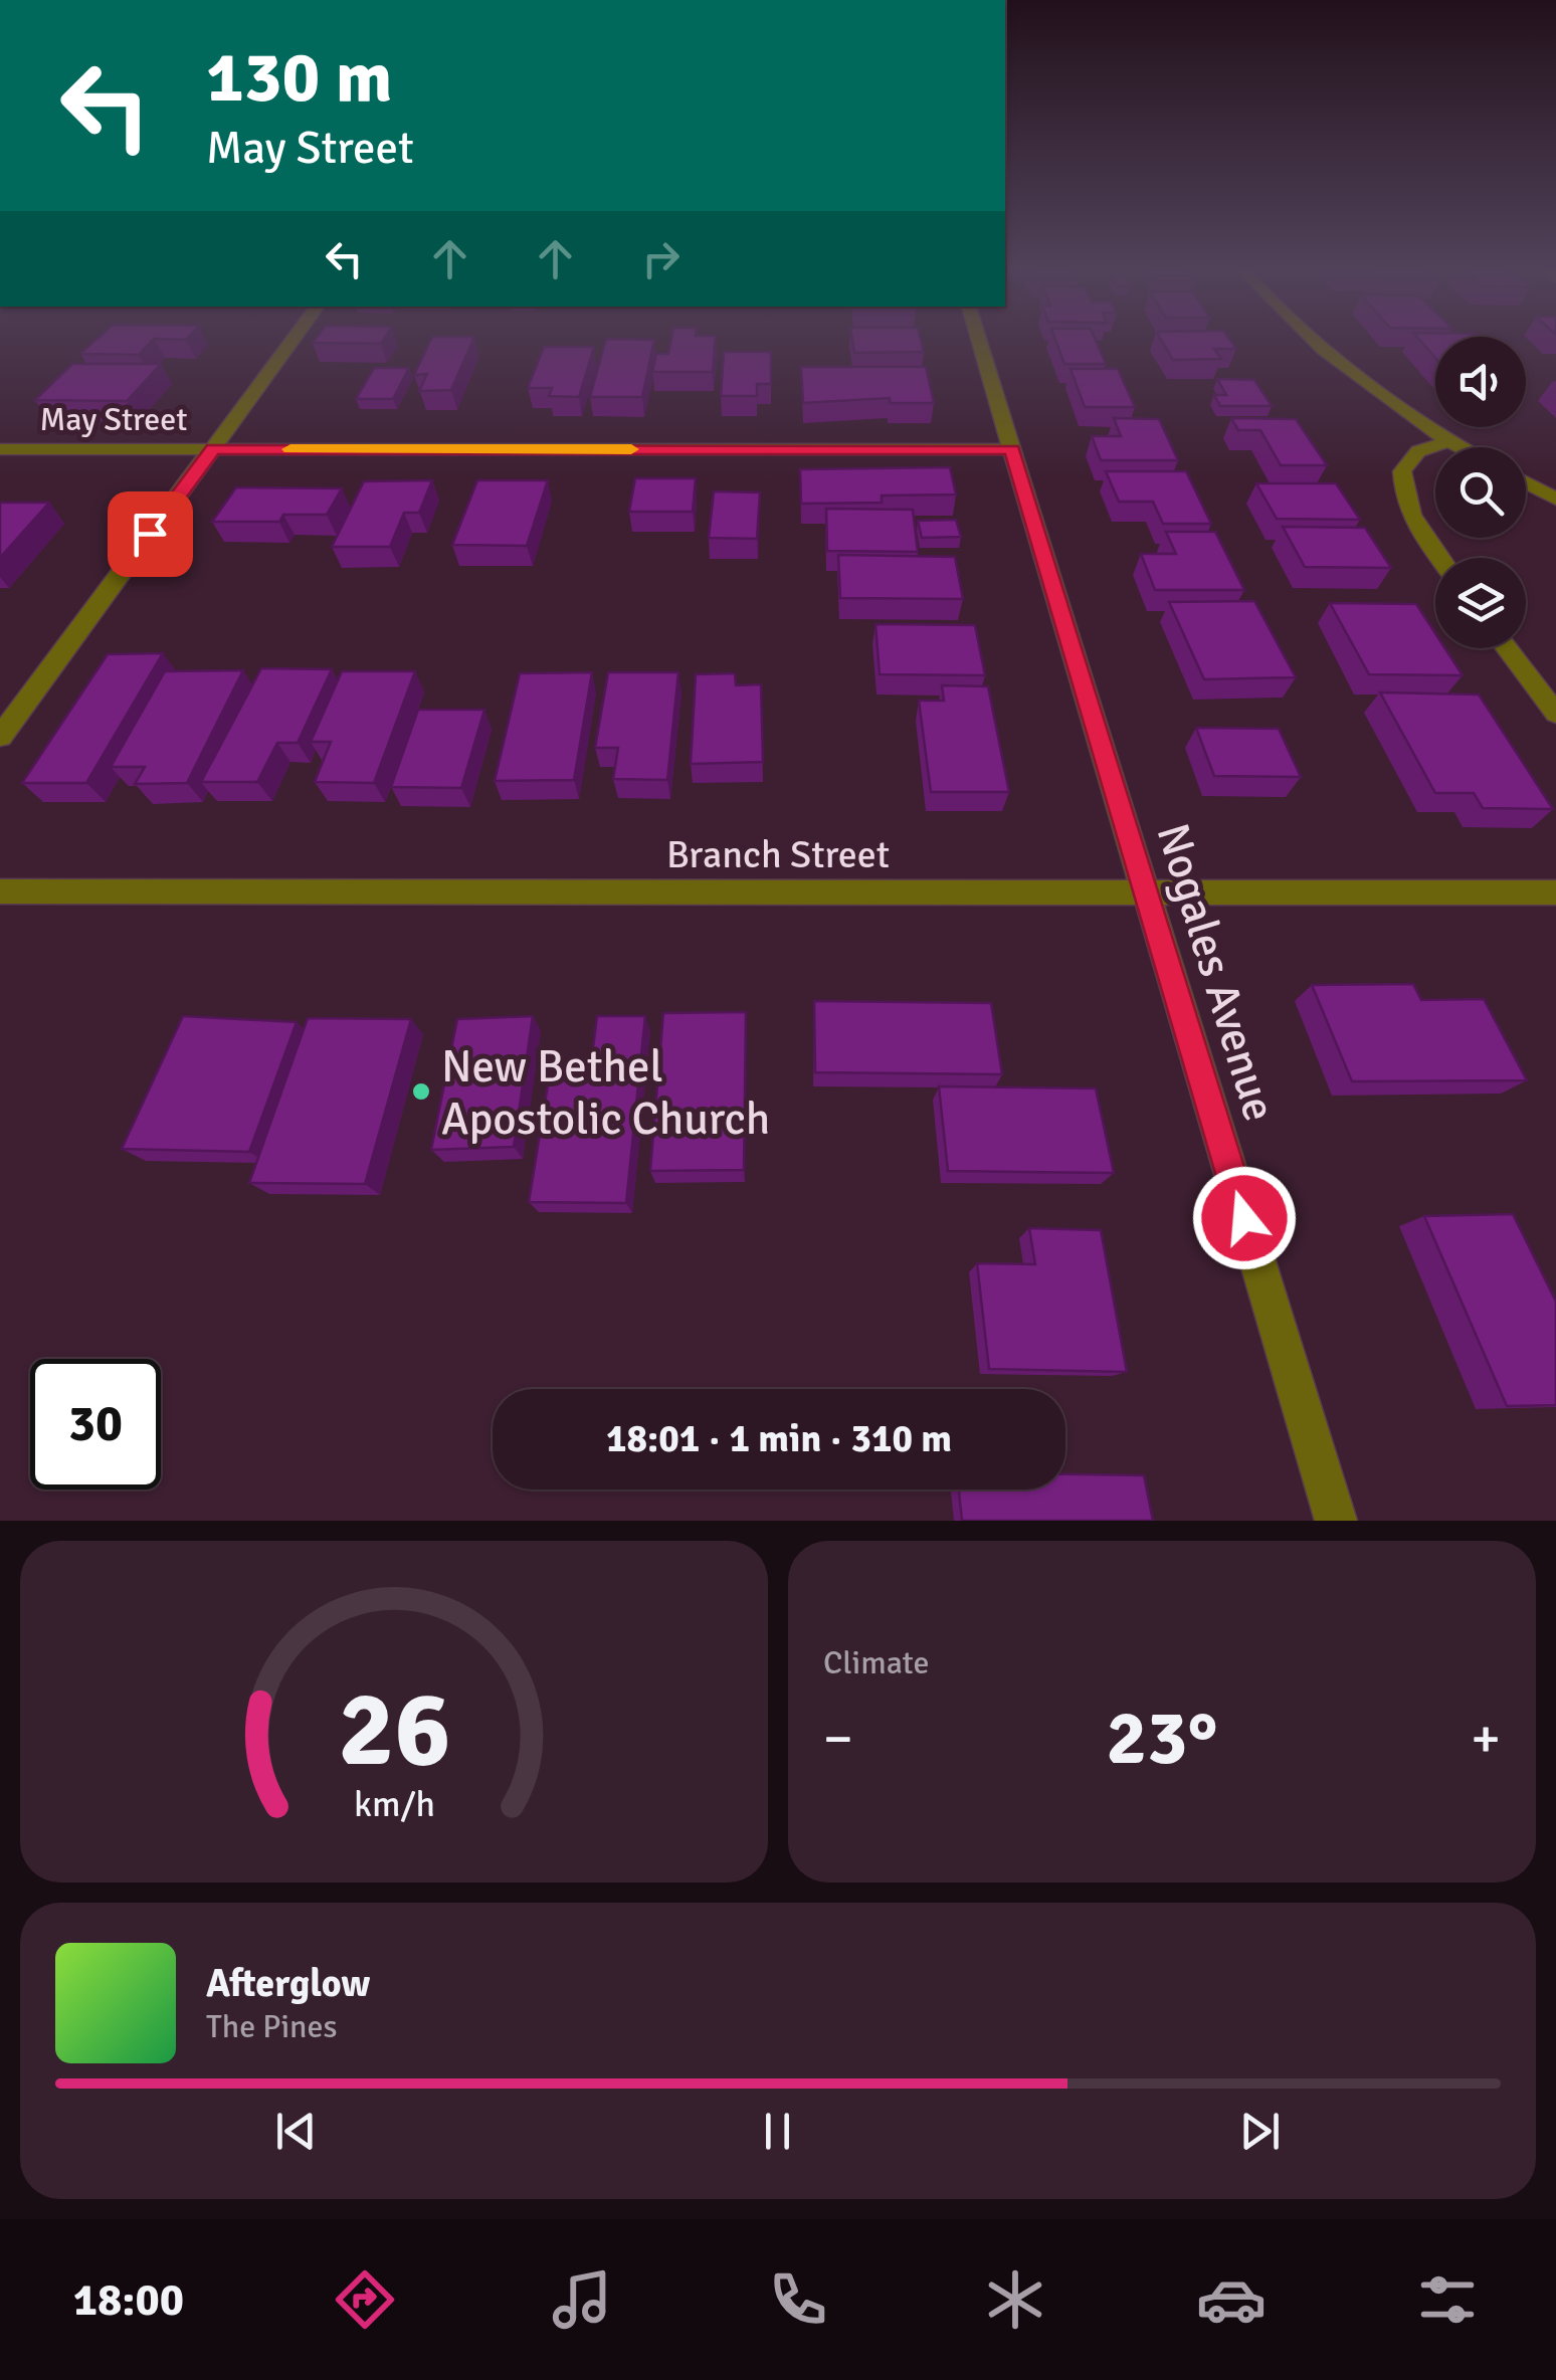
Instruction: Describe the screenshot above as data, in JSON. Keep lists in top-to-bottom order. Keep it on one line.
{"streets":{"street":["May Street","Branch Street","Nogales Avenue"]},"crossings":[["May Street","Nogales Avenue"],["Branch Street","Nogales Avenue"]],"places":["New Bethel Apostolic Church"],"page":{"turn":["130 m","May Street"],"limit":"30","trip":"18:01 · 1 min · 310 m","tile":"Climate","heat":["−","23°","+"],"song":["Afterglow","The Pines"],"tabs":"18:00","gauge":["26","km/h"]}}
